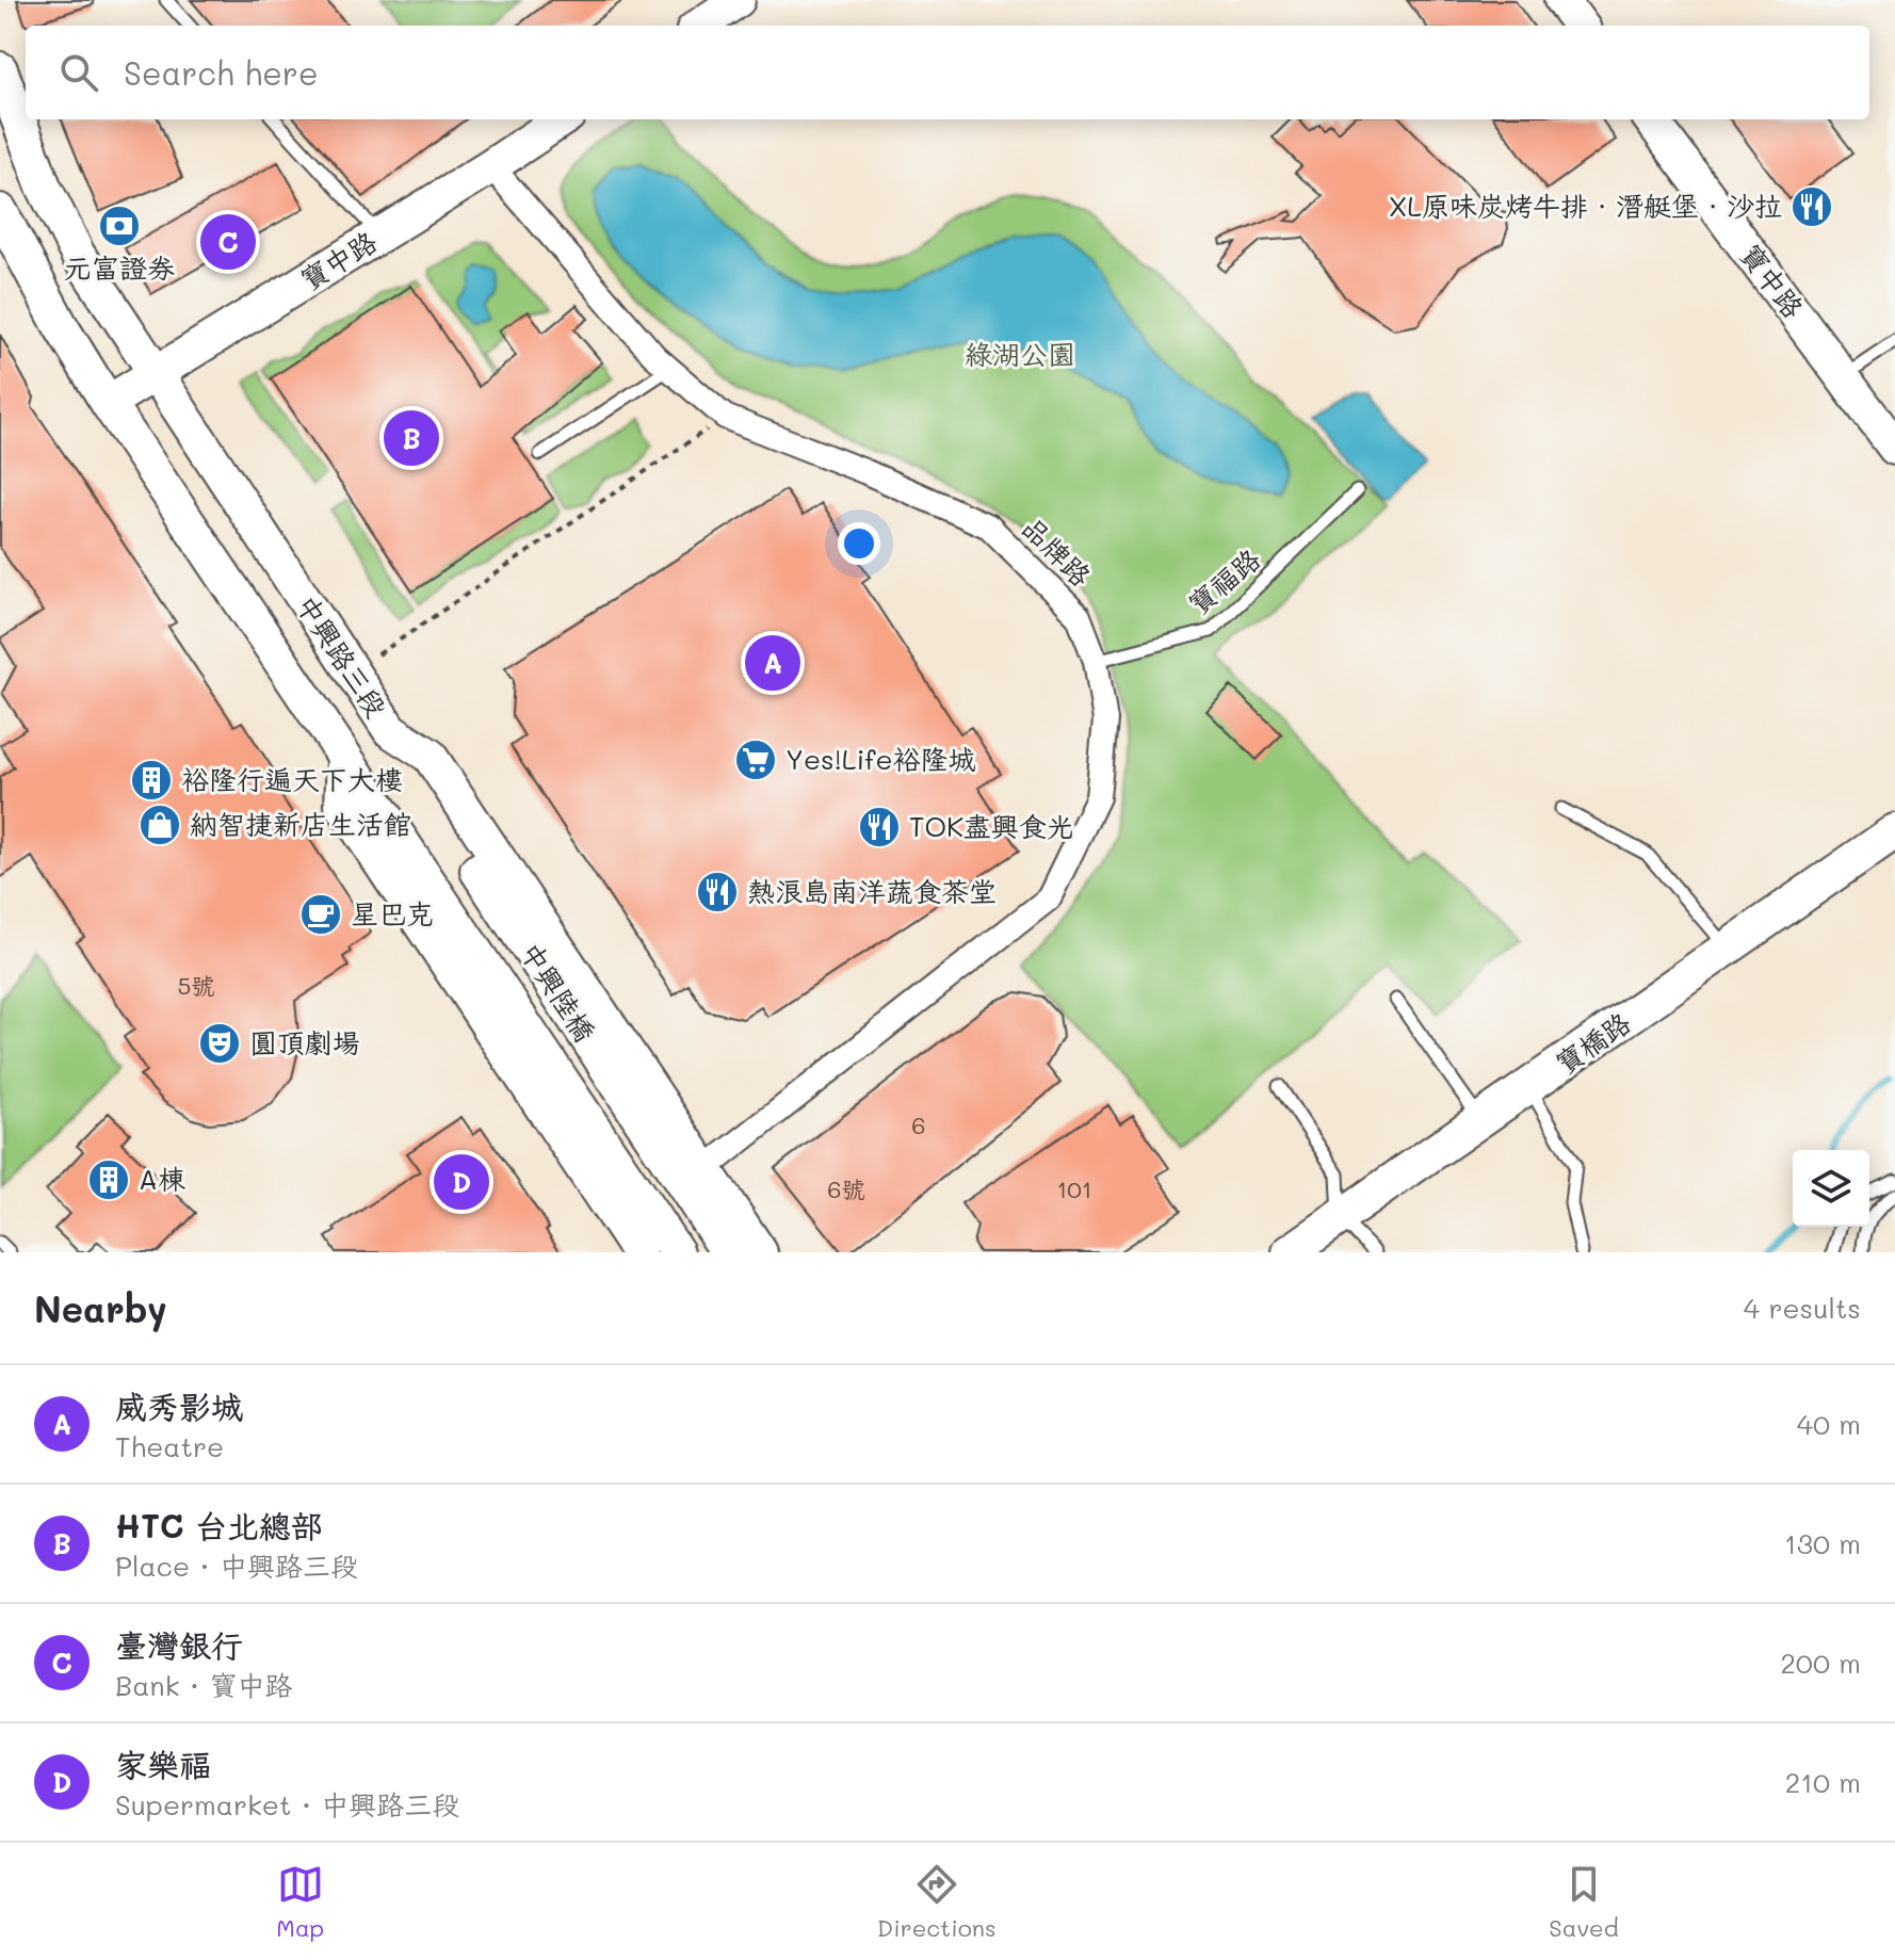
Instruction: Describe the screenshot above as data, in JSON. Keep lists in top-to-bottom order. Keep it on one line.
{"streets":{"street":["寶中路","品牌路","中興路三段","中興陸橋","寶橋路"],"lane":["寶福路"]},"crossings":[["寶中路","品牌路"],["寶中路","中興路三段"],["品牌路","寶福路"],["品牌路","中興路三段"],["中興路三段","中興陸橋"]],"parks":["綠湖公園"],"places":{"restaurant":["XL原味炭烤牛排．潛艇堡．沙拉","TOK盡興食光","熱浪島南洋蔬食茶堂"],"bank":["元富證券"],"supermarket":["Yes!Life裕隆城"],"building":["裕隆行遍天下大樓","A棟"],"shop":["納智捷新店生活館"],"cafe":["星巴克"],"theatre":["圓頂劇場"]},"house_numbers":["5號","6","6號","101"],"page":{"search":"Search here","pins":["C","B","A","D"],"heading":["Nearby","4 results"],"list":[{"mark":"A","name":"威秀影城","note":"Theatre","value":"40 m"},{"mark":"B","name":"HTC 台北總部","note":"Place · 中興路三段","value":"130 m"},{"mark":"C","name":"臺灣銀行","note":"Bank · 寶中路","value":"200 m"},{"mark":"D","name":"家樂福","note":"Supermarket · 中興路三段","value":"210 m"}],"nav":["Map","Directions","Saved"]}}
